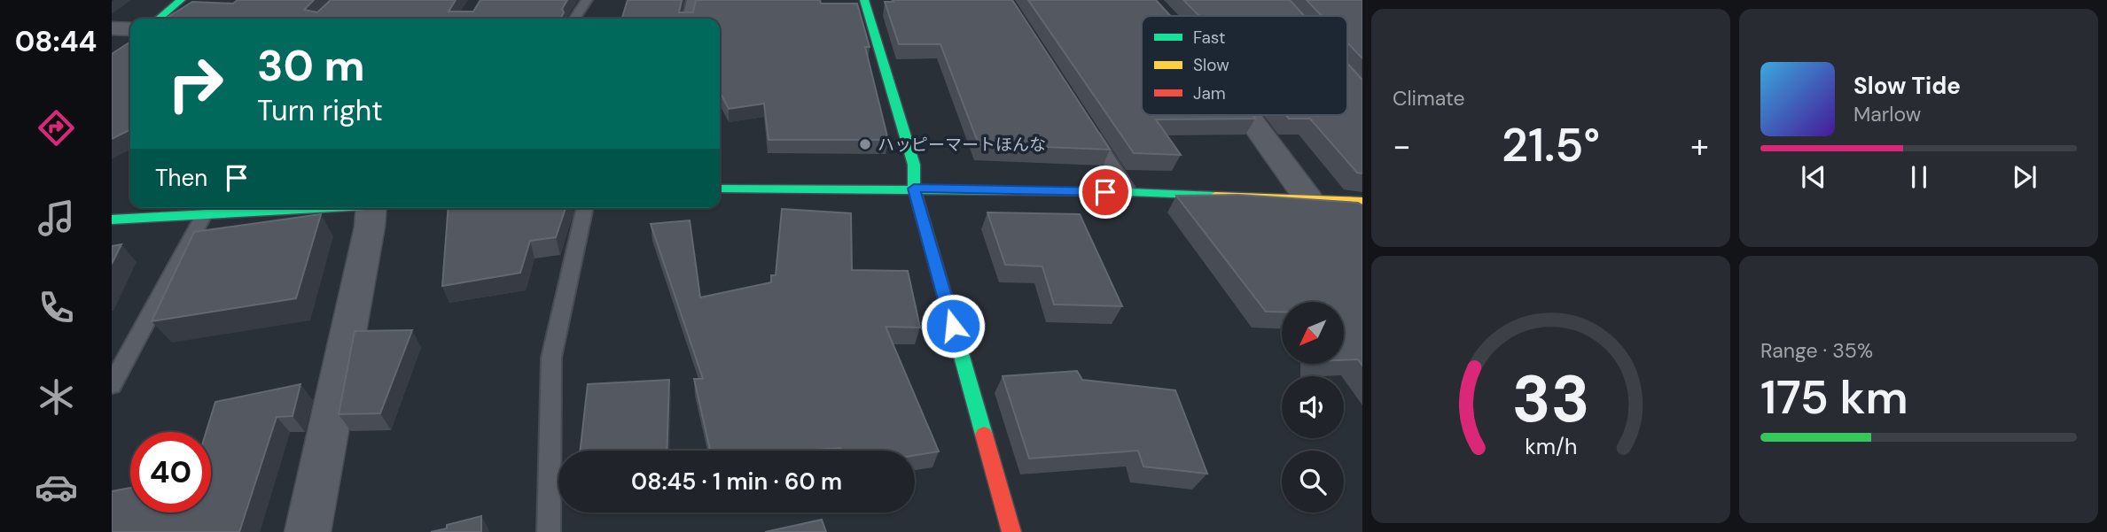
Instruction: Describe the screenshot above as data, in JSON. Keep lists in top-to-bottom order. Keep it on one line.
{"places":["ハッピーマートほんな"],"legend":["Fast","Slow","Jam"],"north":"bottom left","page":{"tabs":"08:44","tile":["Climate",["Range · 35%","175 km"]],"turn":["30 m","Turn right"],"song":["Slow Tide","Marlow"],"heat":["−","21.5°","+"],"then":"Then","limit":"40","trip":"08:45 · 1 min · 60 m","gauge":["33","km/h"]}}
